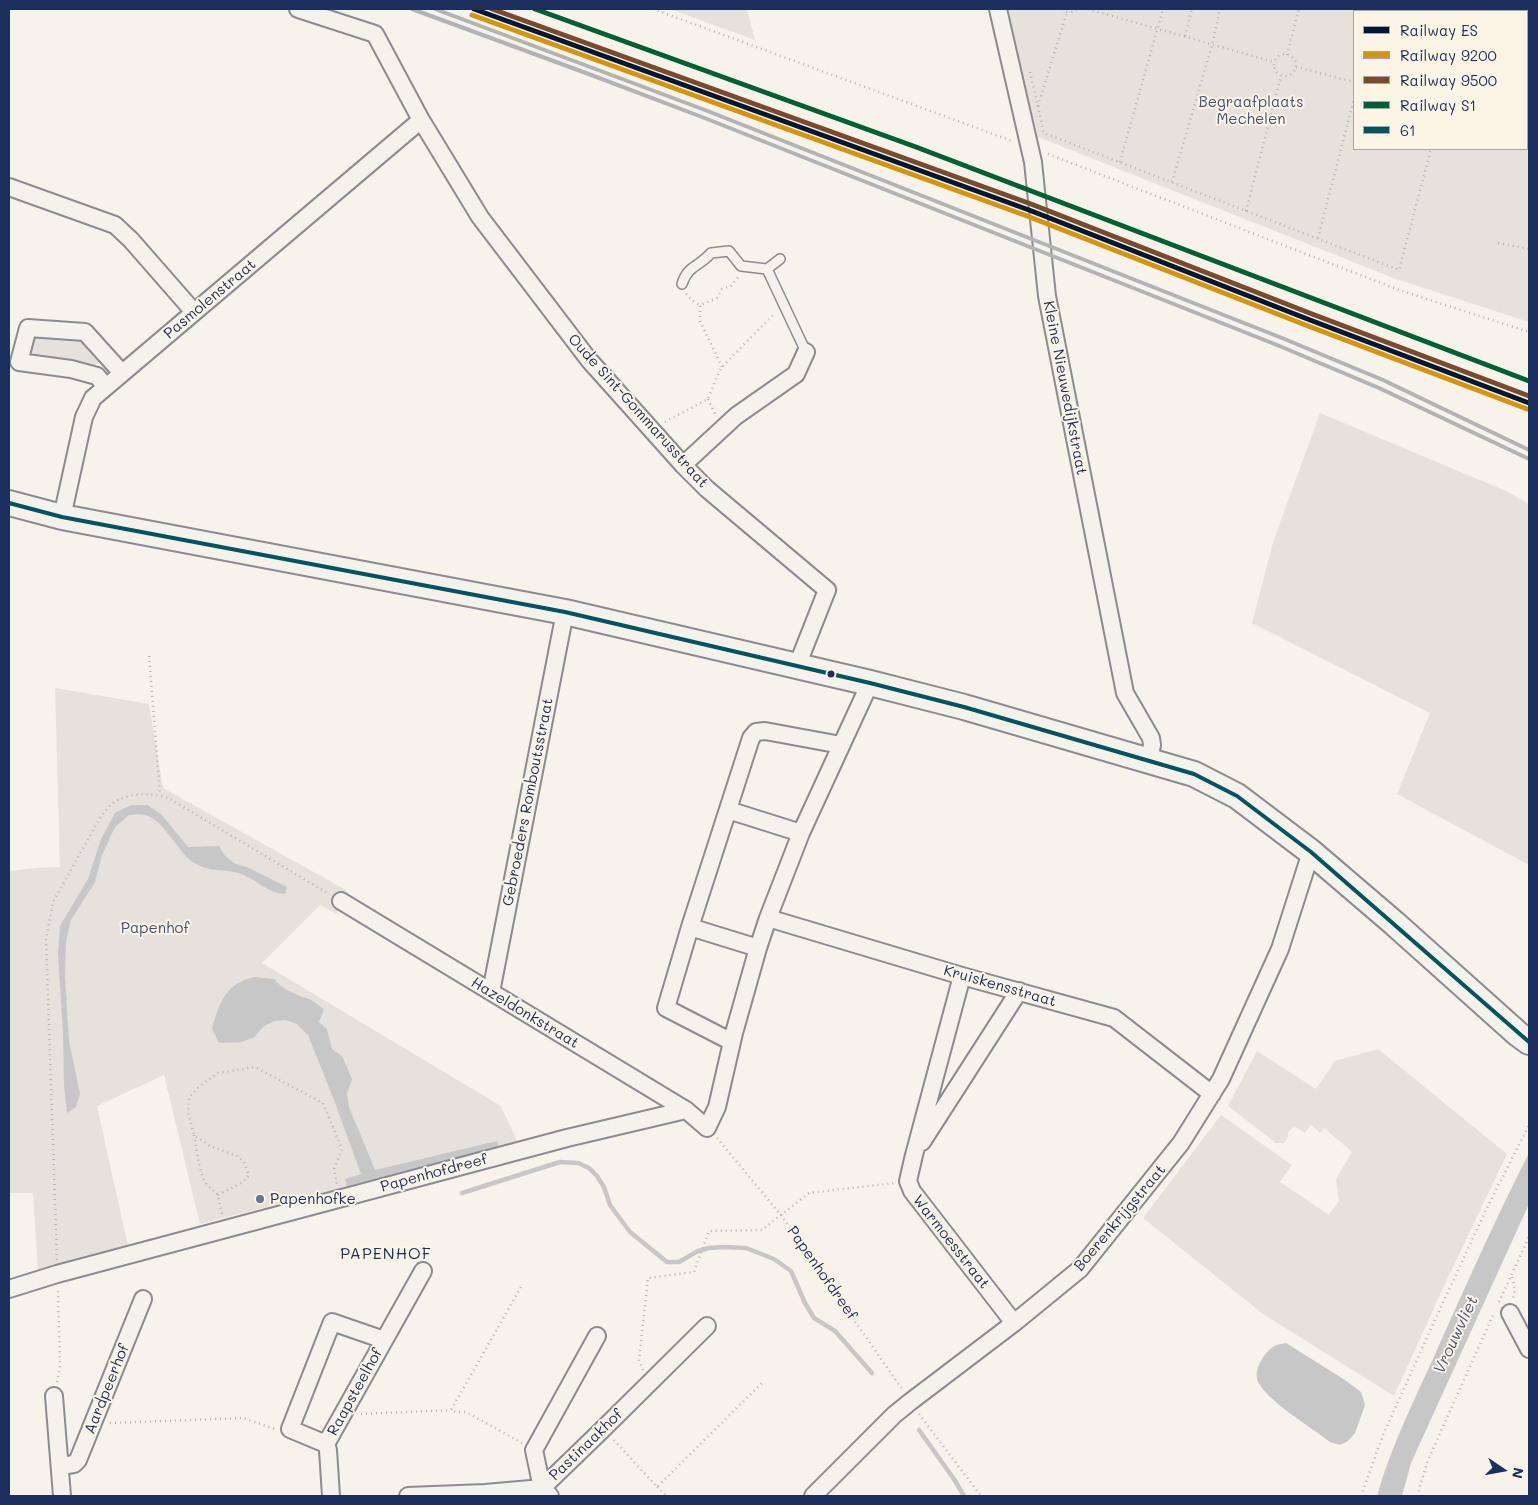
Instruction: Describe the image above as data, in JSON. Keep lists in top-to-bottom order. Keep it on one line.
{"streets":{"street":["Pasmolenstraat","Kleine Nieuwedijkstraat","Oude Sint-Gommarusstraat","Gebroeders Romboutsstraat","Kruiskensstraat","Hazeldonkstraat","Papenhofdreef","Boerenkrijgstraat","Warmoesstraat","Aardpeerhof","Raapsteelhof","Pastinaakhof"]},"crossings":[["Pasmolenstraat","Oude Sint-Gommarusstraat"],["Gebroeders Romboutsstraat","Hazeldonkstraat"],["Kruiskensstraat","Boerenkrijgstraat"],["Kruiskensstraat","Warmoesstraat"],["Hazeldonkstraat","Papenhofdreef"],["Papenhofdreef","Boerenkrijgstraat"],["Boerenkrijgstraat","Warmoesstraat"]],"districts":["PAPENHOF"],"water":["Vrouwvliet"],"parks":["Begraafplaats Mechelen","Papenhof"],"places":["Papenhofke"],"lines":["rail line ES","rail line 9500","rail line S1","rail line 9200","transit line 61"],"legend":["Railway ES","Railway 9200","Railway 9500","Railway S1","61"],"north":"right"}
